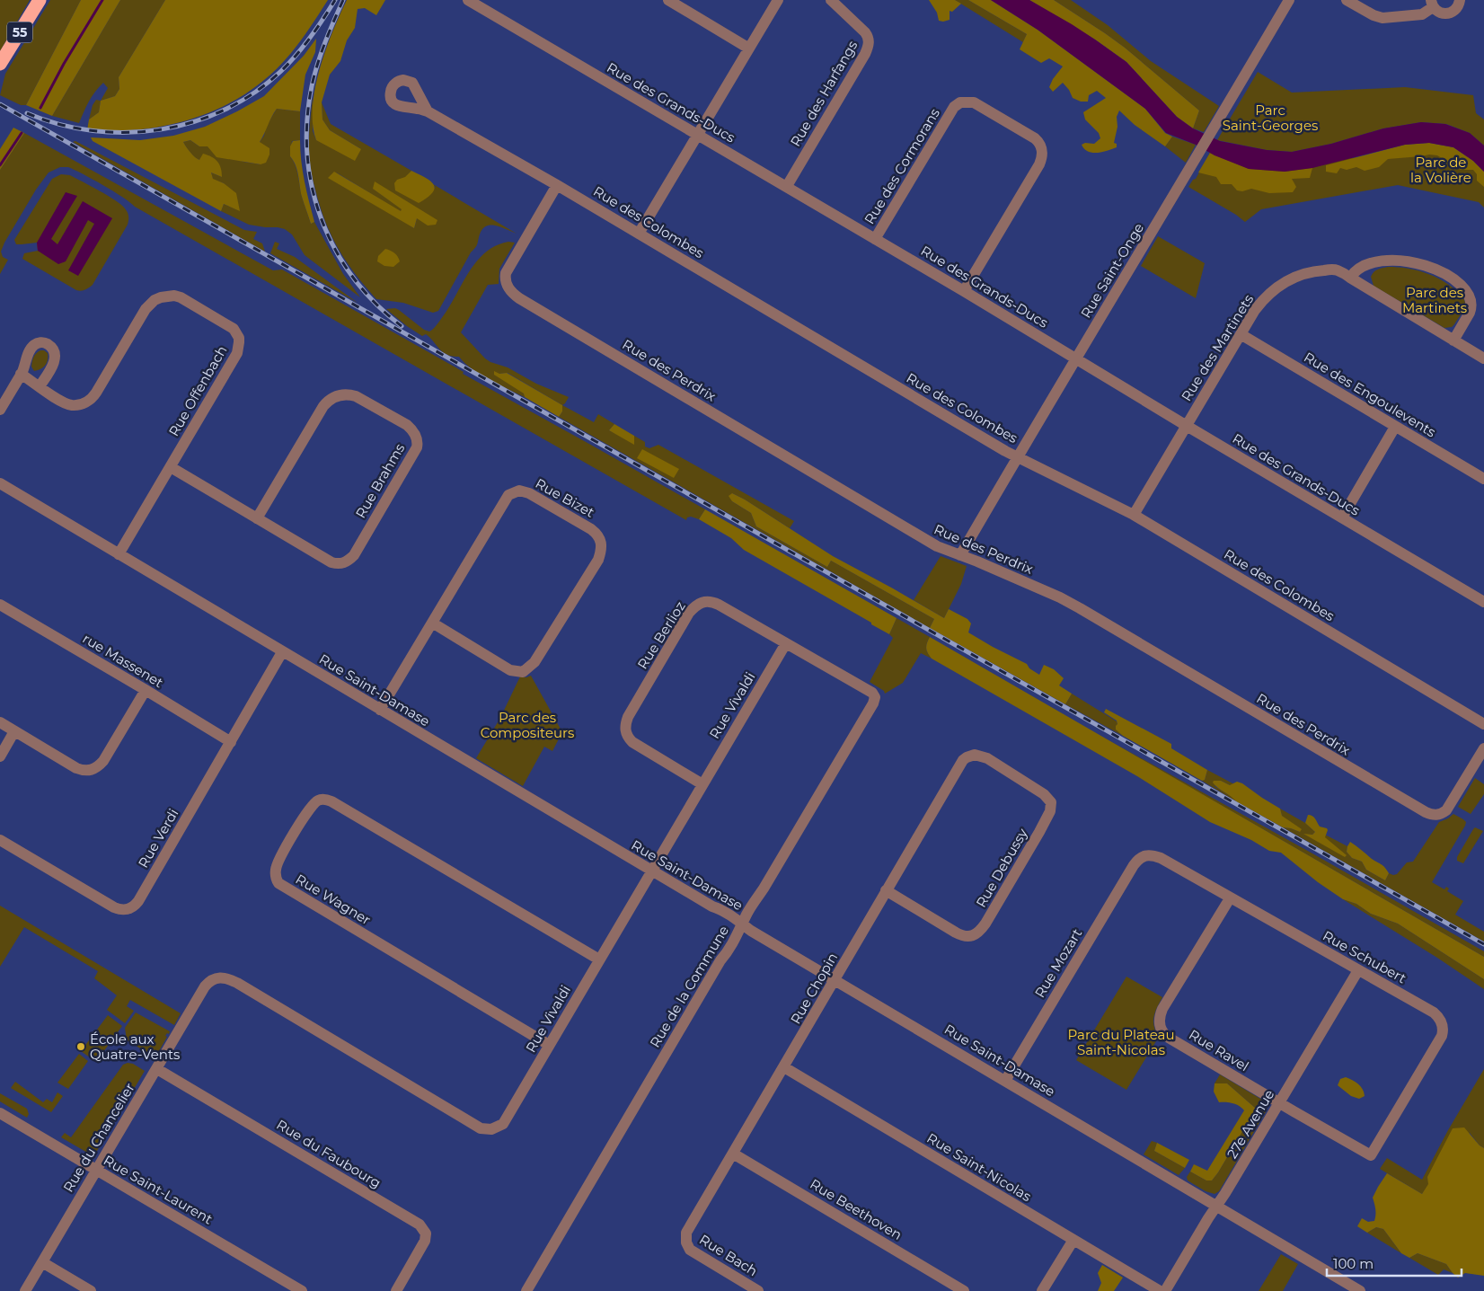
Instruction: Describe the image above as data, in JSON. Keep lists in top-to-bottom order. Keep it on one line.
{"streets":{"highway":["55"],"street":["Rue des Harfangs","Rue des Grands-Ducs","Rue des Cormorans","Rue des Colombes","Rue Saint-Onge","Rue des Martinets","Rue des Perdrix","Rue Offenbach","Rue des Engoulevents","Rue Brahms","Rue Bizet","Rue Berlioz","rue Massenet","Rue Saint-Damase","Rue Vivaldi","Rue Verdi","Rue Debussy","Rue Wagner","Rue Schubert","Rue Mozart","Rue de la Commune","Rue Chopin","Rue Ravel","27e Avenue","Rue du Chancelier","Rue du Faubourg","Rue Saint-Nicolas","Rue Saint-Laurent","Rue Beethoven","Rue Bach"]},"crossings":[["Rue des Harfangs","Rue des Grands-Ducs"],["Rue des Grands-Ducs","Rue des Cormorans"],["Rue des Grands-Ducs","Rue Saint-Onge"],["Rue des Grands-Ducs","Rue des Martinets"],["Rue des Colombes","Rue Saint-Onge"],["Rue des Colombes","Rue des Martinets"],["Rue des Colombes","Rue des Perdrix"],["Rue Saint-Onge","Rue des Perdrix"],["Rue des Martinets","Rue des Engoulevents"],["Rue Offenbach","Rue Brahms"],["Rue Offenbach","Rue Saint-Damase"],["Rue Bizet","Rue Saint-Damase"],["Rue Berlioz","Rue Vivaldi"],["Rue Berlioz","Rue de la Commune"],["rue Massenet","Rue Verdi"],["Rue Saint-Damase","Rue Vivaldi"],["Rue Saint-Damase","Rue Verdi"],["Rue Saint-Damase","Rue Mozart"],["Rue Saint-Damase","Rue de la Commune"],["Rue Saint-Damase","Rue Chopin"],["Rue Saint-Damase","27e Avenue"],["Rue Vivaldi","Rue Wagner"],["Rue Vivaldi","Rue du Chancelier"],["Rue Debussy","Rue Chopin"],["Rue Schubert","Rue Mozart"],["Rue Schubert","Rue Ravel"],["Rue Schubert","27e Avenue"],["Rue Chopin","Rue Saint-Nicolas"],["Rue Chopin","Rue Beethoven"],["Rue Chopin","Rue Bach"],["Rue Ravel","27e Avenue"],["Rue du Chancelier","Rue du Faubourg"],["Rue du Chancelier","Rue Saint-Laurent"]],"parks":["Parc Saint-Georges","Parc de la Volière","Parc des Martinets","Parc des Compositeurs","Parc du Plateau Saint-Nicolas"],"places":["École aux Quatre-Vents"],"scale_bar":"100 m"}
